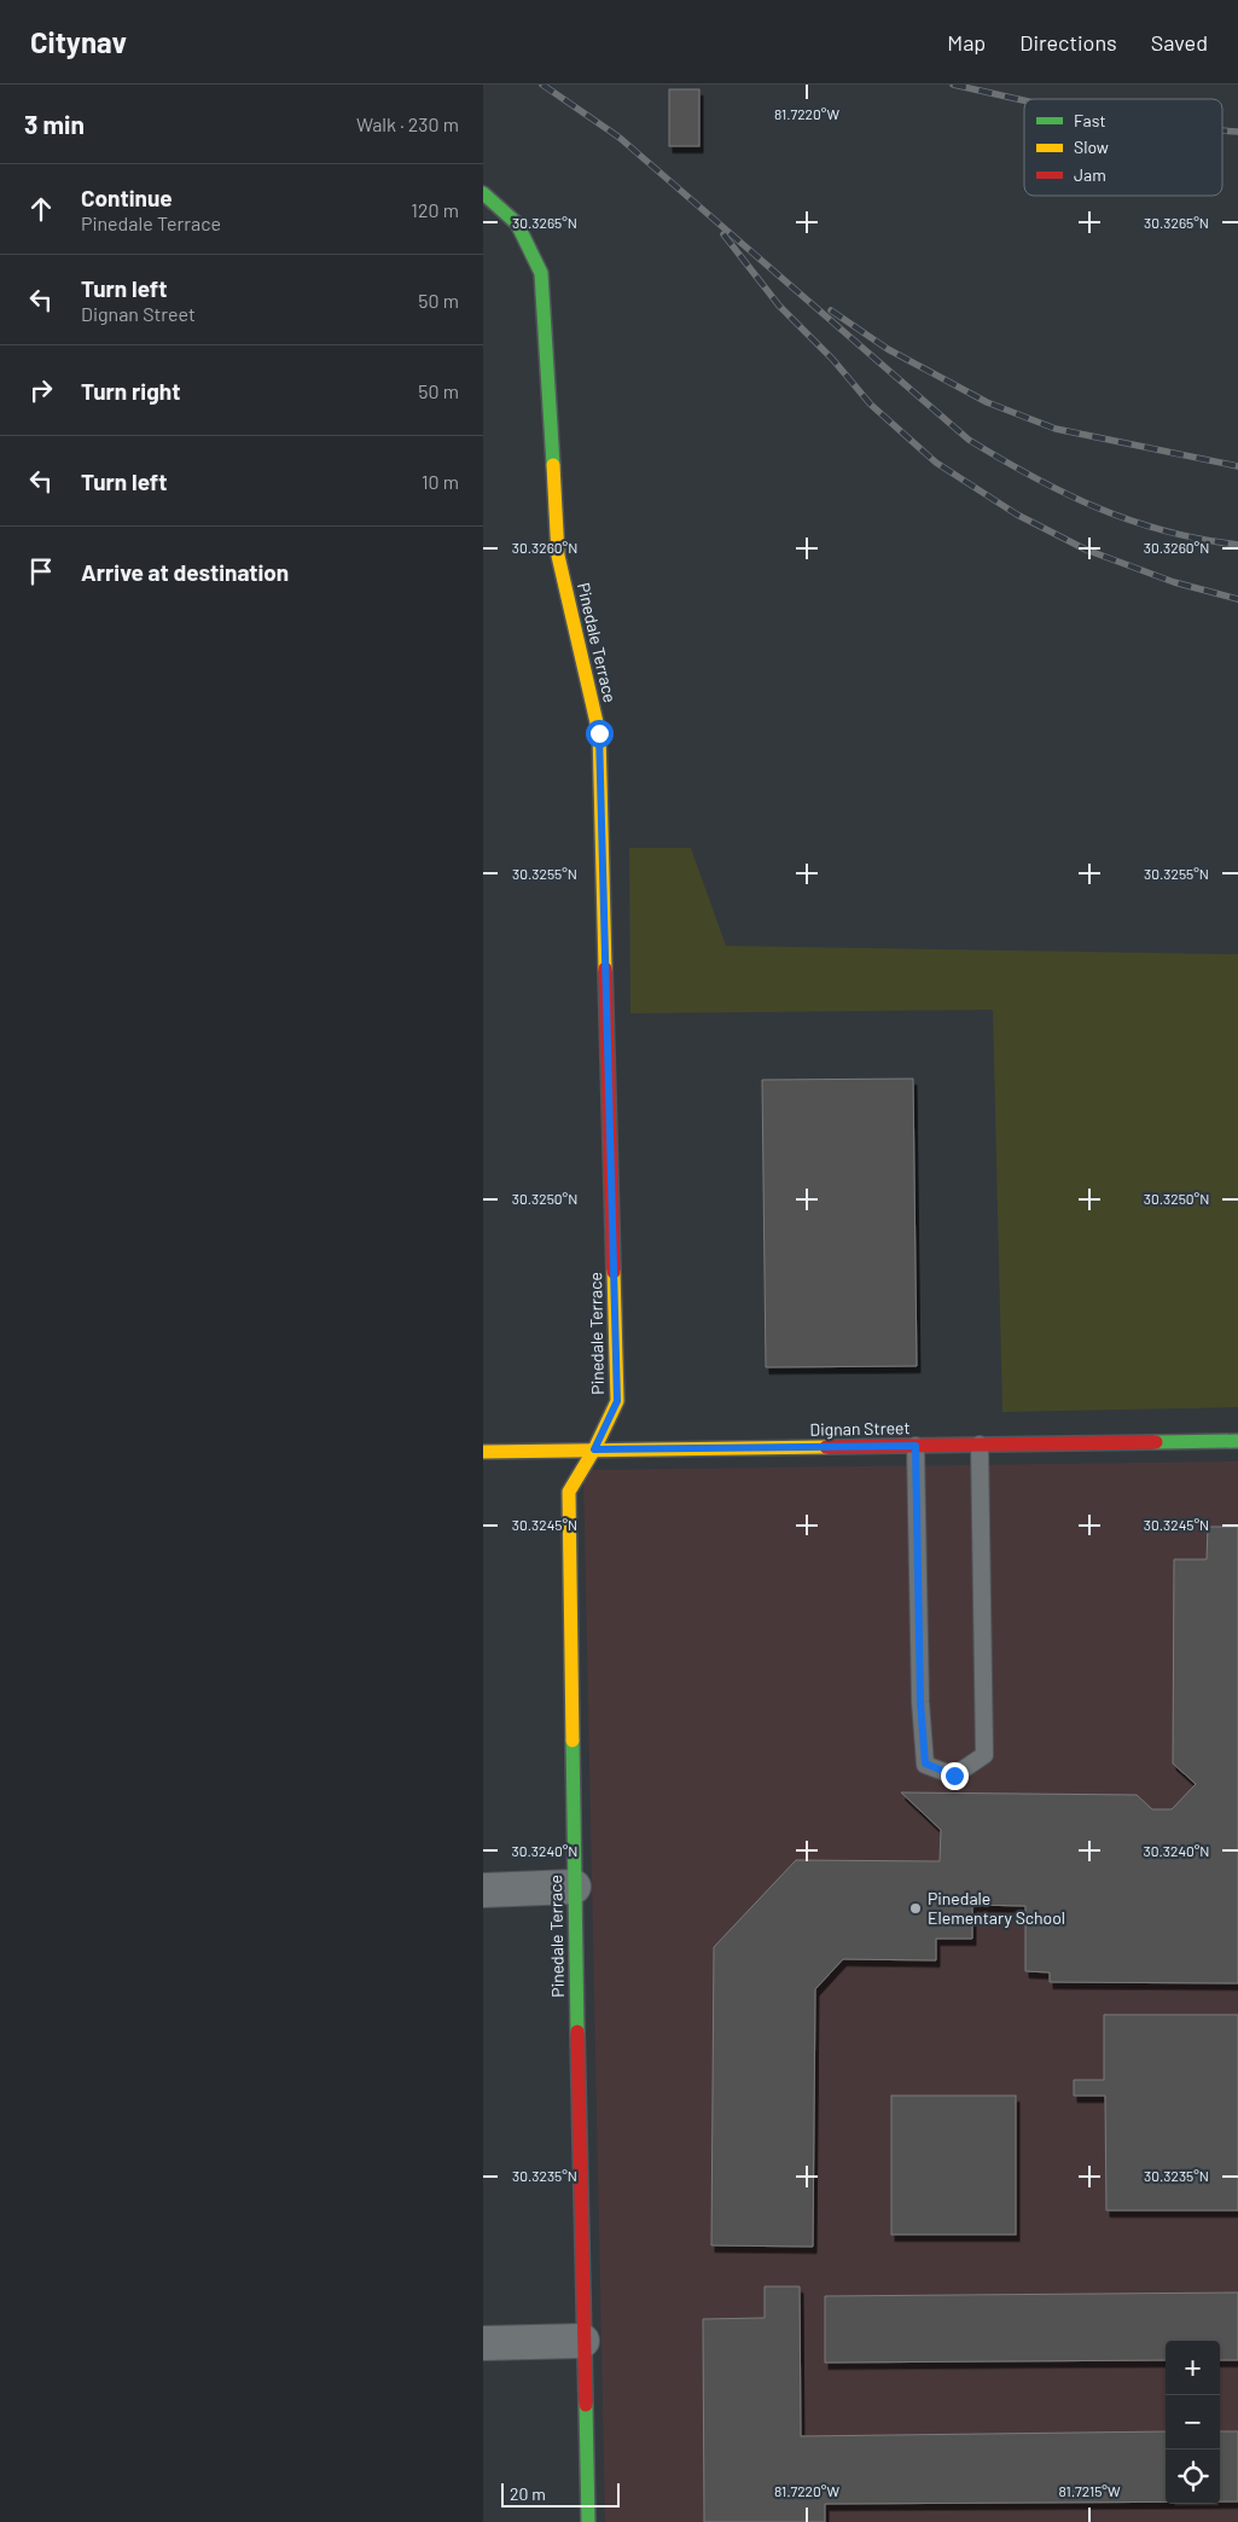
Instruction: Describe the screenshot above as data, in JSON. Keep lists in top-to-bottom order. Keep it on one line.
{"streets":{"street":["Pinedale Terrace","Dignan Street"]},"crossings":[["Pinedale Terrace","Dignan Street"]],"places":["Pinedale Elementary School"],"legend":["Fast","Slow","Jam"],"scale_bar":"20 m","page":{"header":"Citynav","nav":["Map","Directions","Saved"],"heading":["3 min","Walk · 230 m"],"list":[["Continue","Pinedale Terrace","120 m"],["Turn left","Dignan Street","50 m"],["Turn right","50 m"],["Turn left","10 m"],"Arrive at destination"],"map_buttons":["+","−"],"scale":"20 m"},"coordinates":["81.7220°W","30.3265°N","30.3260°N","30.3255°N","30.3250°N","30.3245°N","30.3240°N","30.3235°N","81.7215°W"]}
